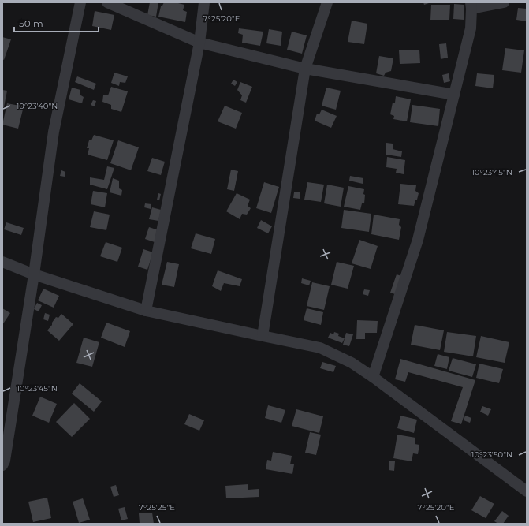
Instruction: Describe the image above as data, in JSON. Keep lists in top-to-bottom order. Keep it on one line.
{"scale_bar":"50 m","coordinates":["7°25'20\"E","10°23'40\"N","10°23'45\"N","10°23'50\"N","7°25'25\"E"]}
